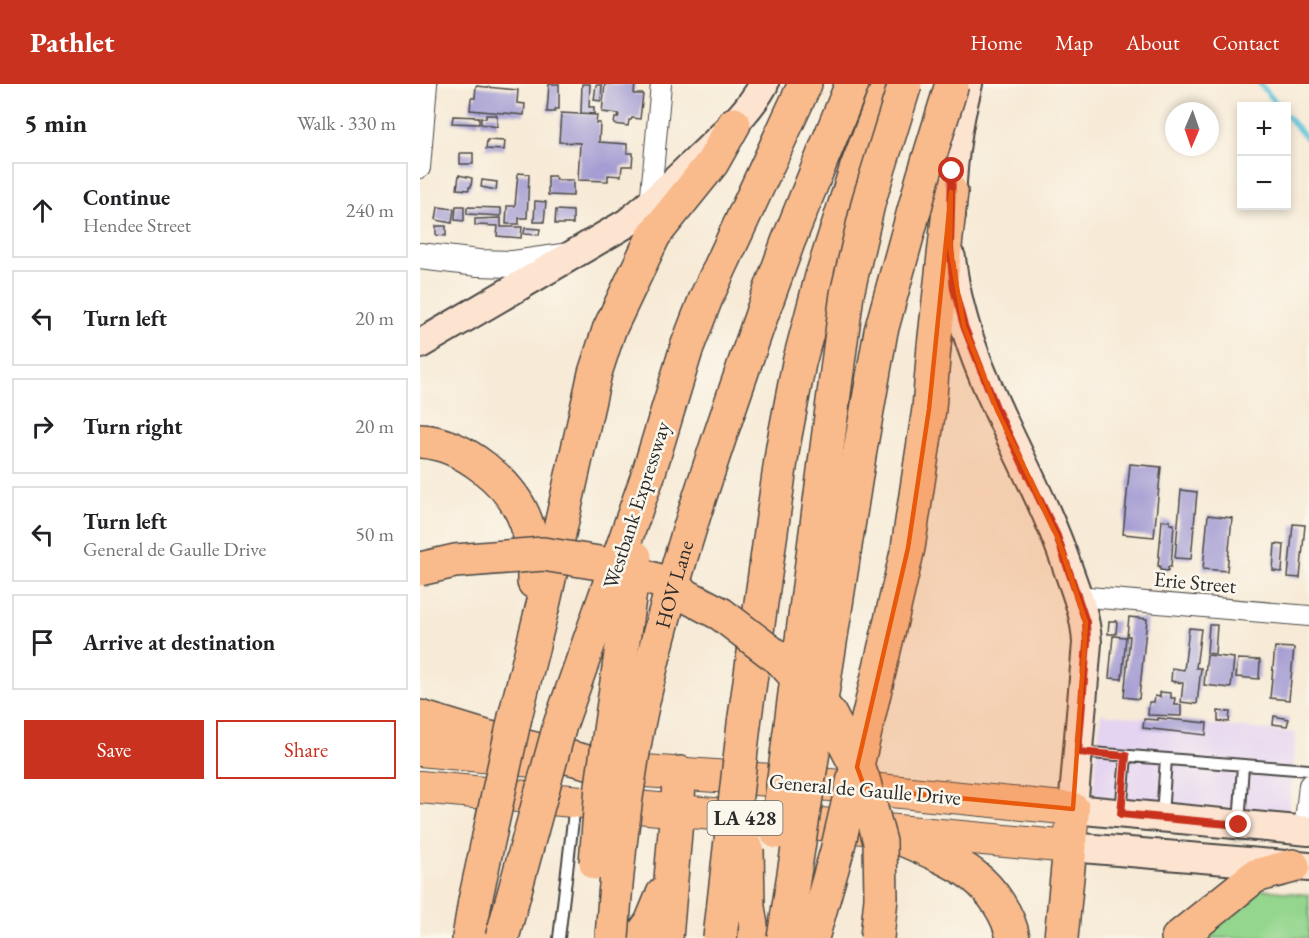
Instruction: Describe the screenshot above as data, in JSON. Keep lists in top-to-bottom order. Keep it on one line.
{"streets":{"highway":["Westbank Expressway","HOV Lane"],"main road":["General de Gaulle Drive","LA 428"],"street":["Erie Street"]},"north":"bottom","page":{"header":"Pathlet","nav":["Home","Map","About","Contact"],"heading":["5 min","Walk · 330 m"],"map_buttons":["+","−"],"list":[["Continue","Hendee Street","240 m"],["Turn left","20 m"],["Turn right","20 m"],["Turn left","General de Gaulle Drive","50 m"],"Arrive at destination"],"buttons":["Save","Share"]}}
